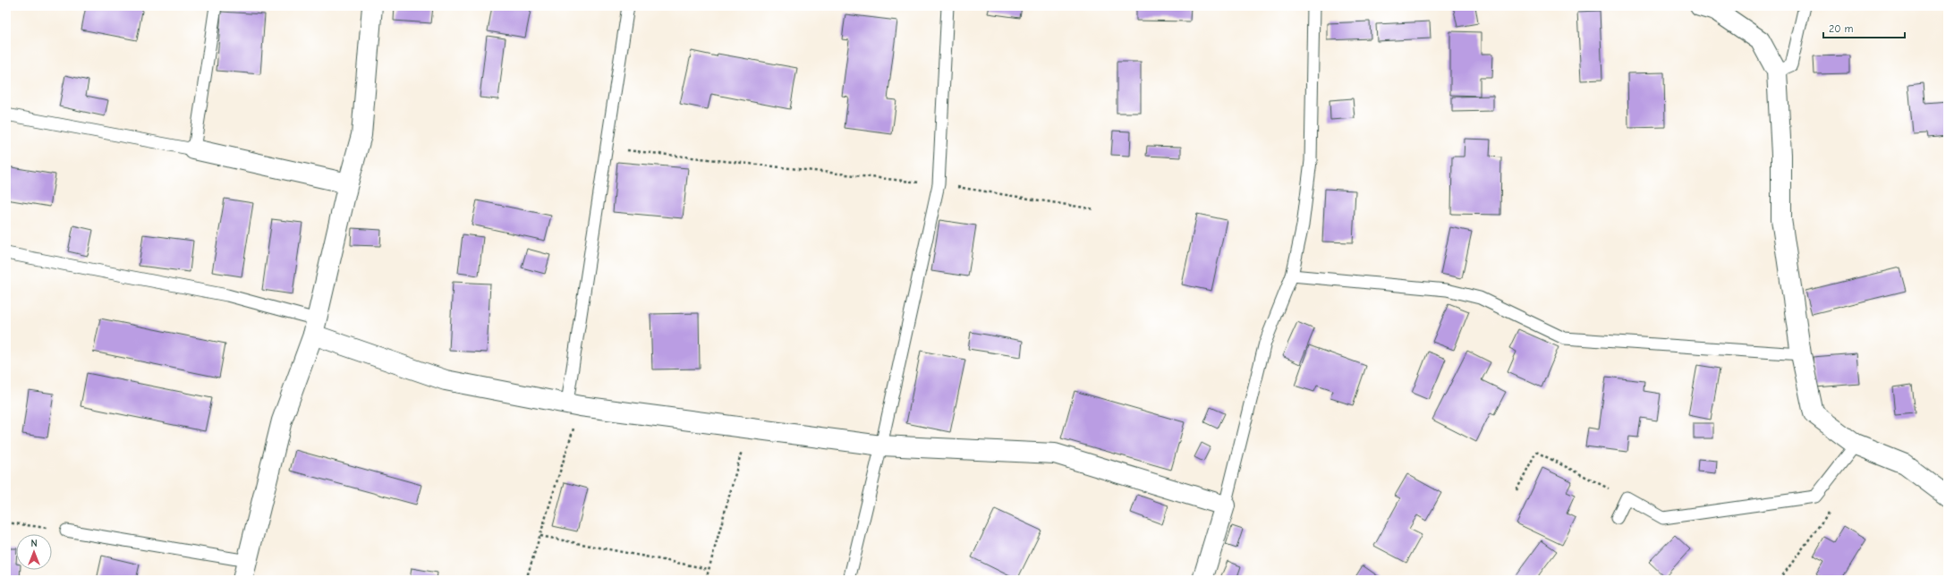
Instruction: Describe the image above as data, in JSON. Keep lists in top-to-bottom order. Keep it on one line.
{"scale_bar":"20 m","north":"top"}
